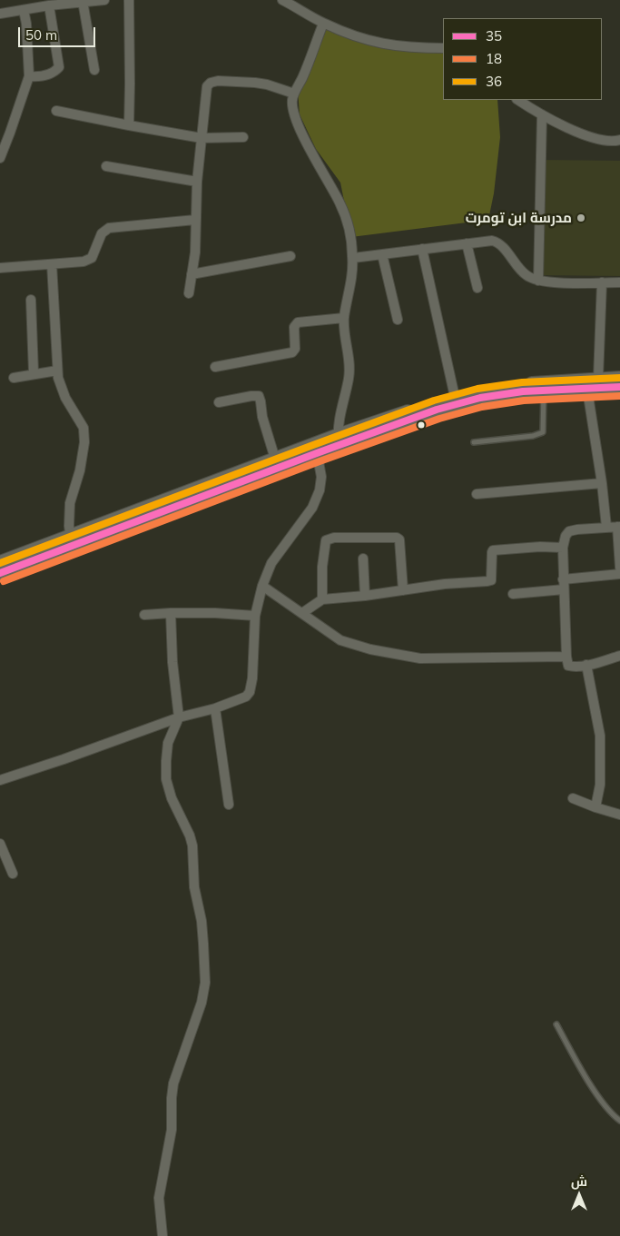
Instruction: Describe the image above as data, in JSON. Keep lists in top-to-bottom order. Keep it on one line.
{"places":["مدرسة ابن تومرت"],"lines":["transit line 36","transit line 35","transit line 18"],"legend":["35","18","36"],"scale_bar":"50 m","north":"top"}
